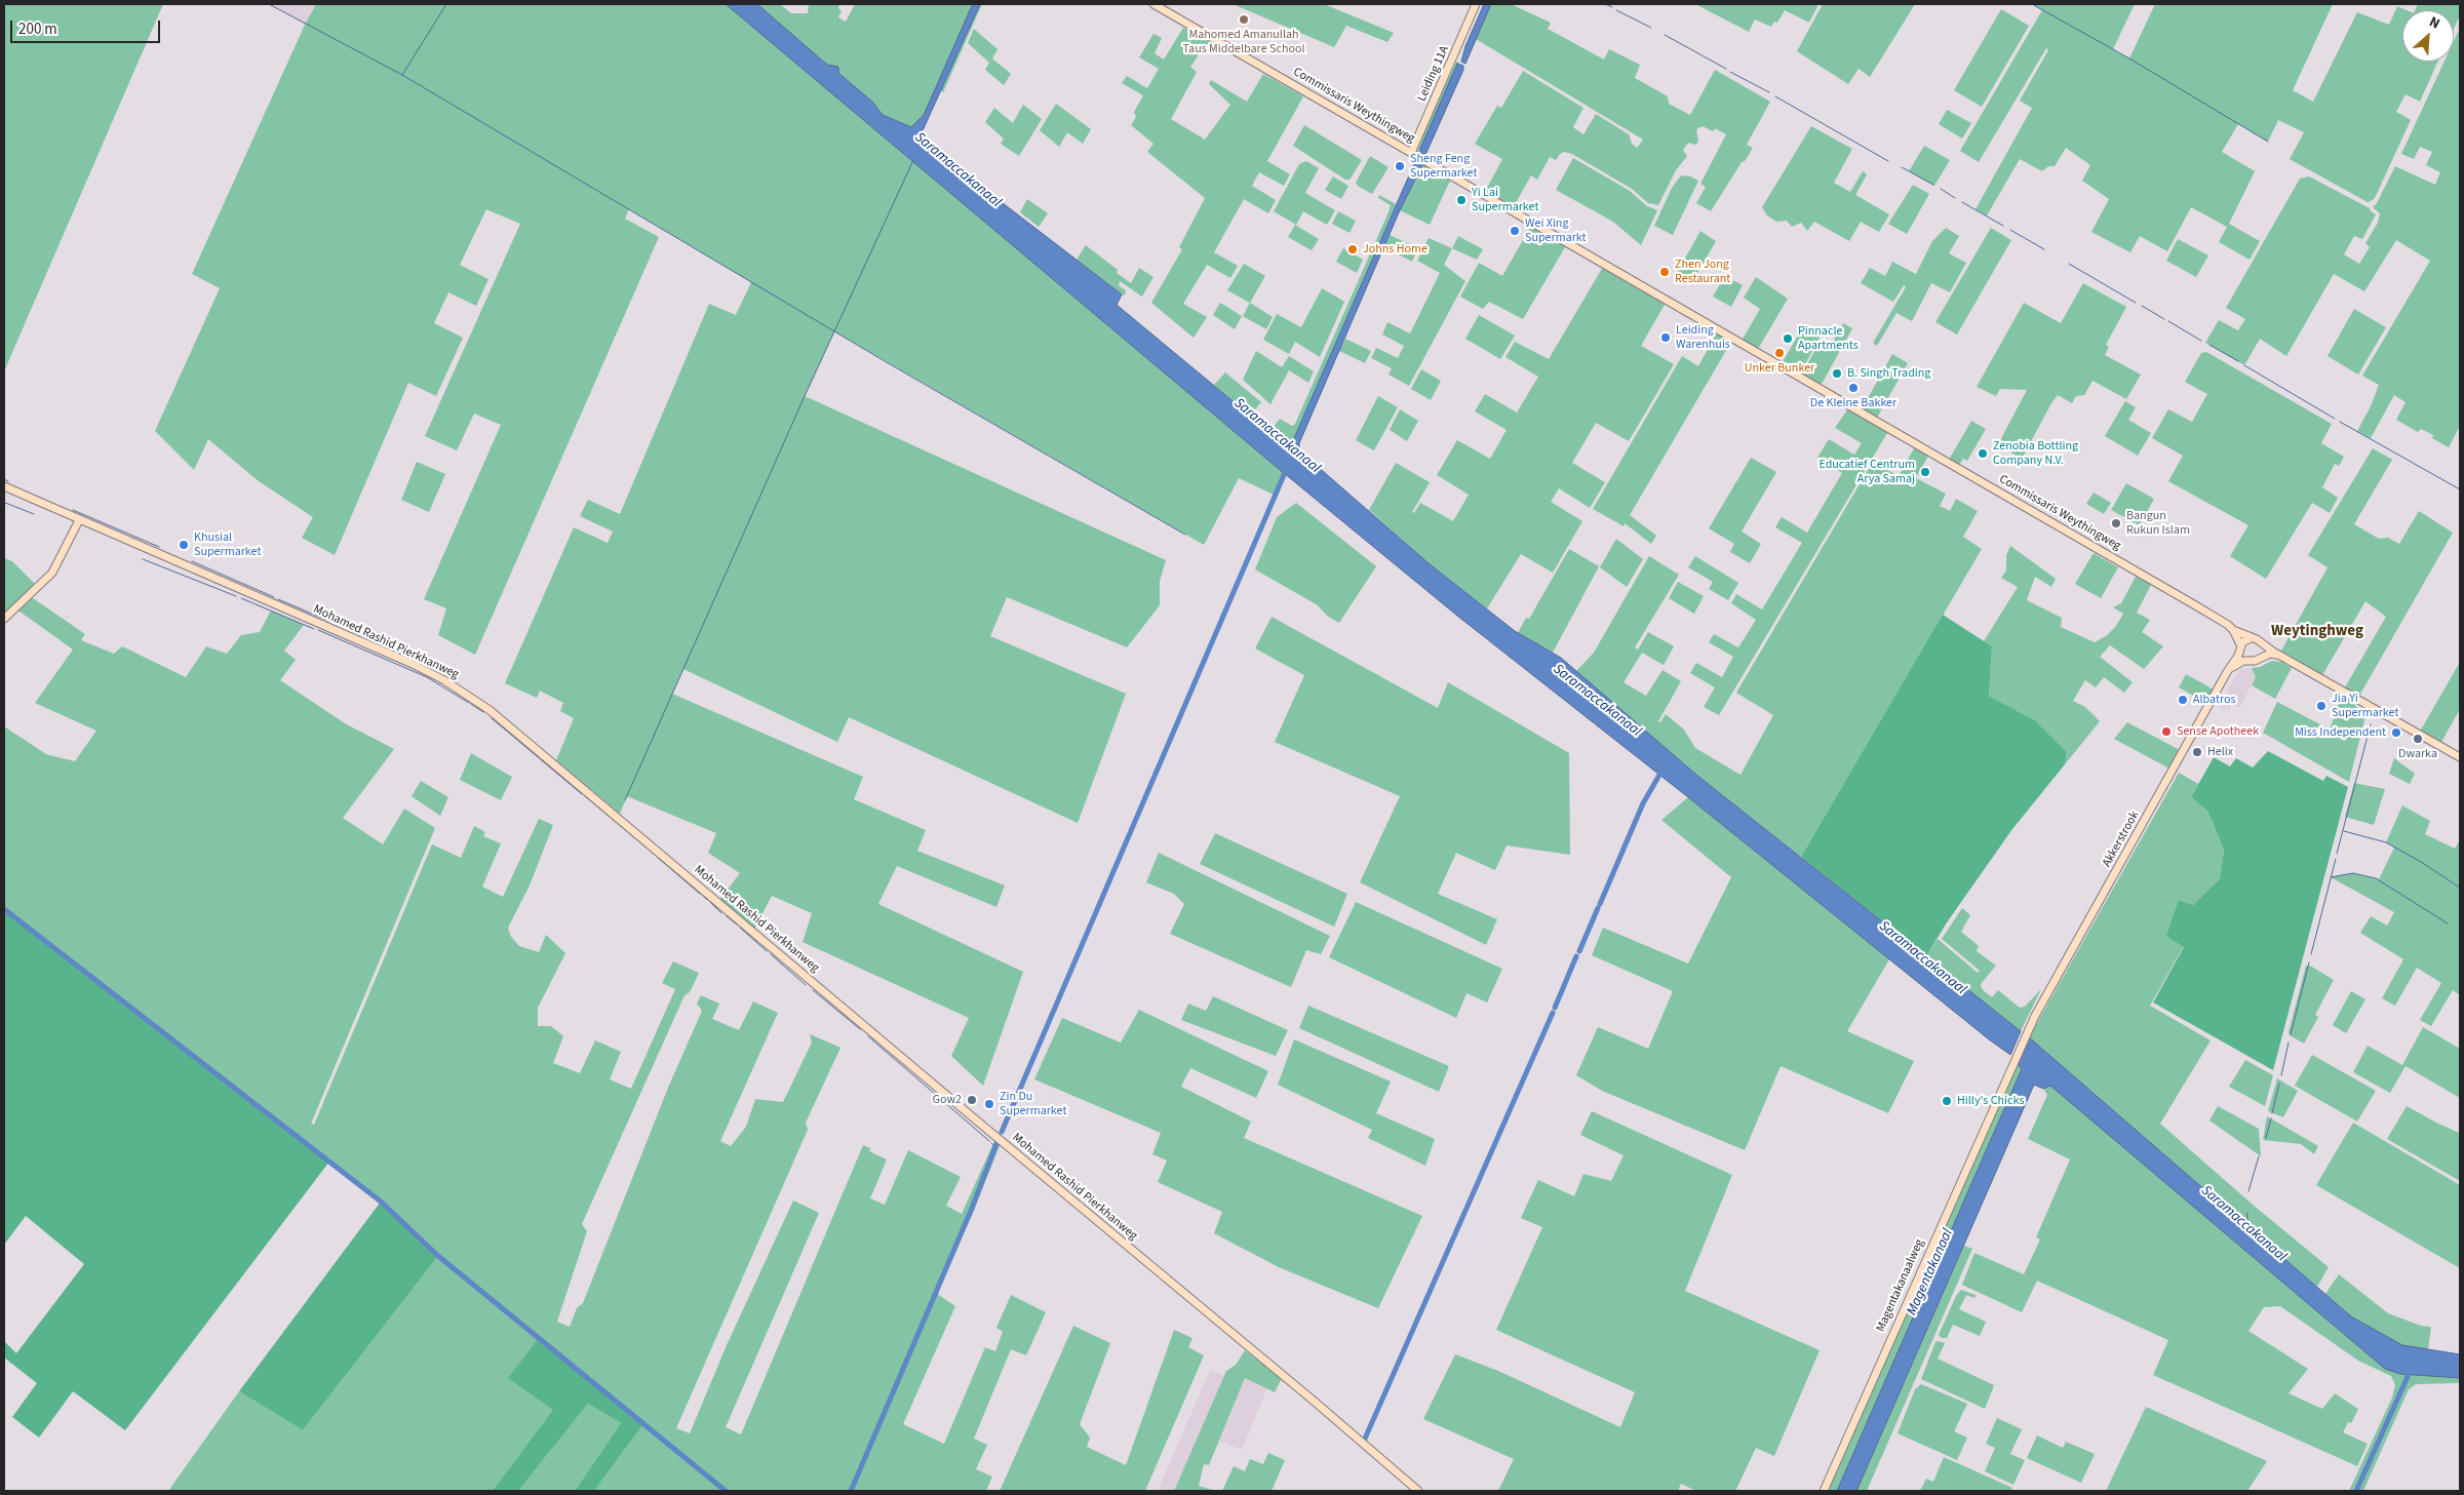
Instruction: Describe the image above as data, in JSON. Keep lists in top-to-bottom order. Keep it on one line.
{"streets":{"street":["Leiding 11A","Commissaris Weythingweg","Mohamed Rashid Pierkhanweg","Akkerstrook","Magentakanaalweg"]},"crossings":[["Leiding 11A","Commissaris Weythingweg"],["Commissaris Weythingweg","Akkerstrook"],["Akkerstrook","Magentakanaalweg"]],"districts":["Weytinghweg"],"water":["Saramaccakanaal","Magentakanaal"],"places":["Mahomed Amanullah Taus Middelbare School","Sheng Feng Supermarket","Yi Lai Supermarket","Wei Xing Supermarkt","Johns Home","Zhen Jong Restaurant","Leiding Warenhuis","Pinnacle Apartments","Unker Bunker","B. Singh Trading","De Kleine Bakker","Zenobia Bottling Company N.V.","Educatief Centrum Arya Samaj","Bangun Rukun Islam","Khusial Supermarket","Albatros","Jia Yi Supermarket","Sense Apotheek","Miss Independent","Dwarka","Helix","Gow2","Hilly's Chicks","Zin Du Supermarket"],"scale_bar":"200 m","north":"top right"}
